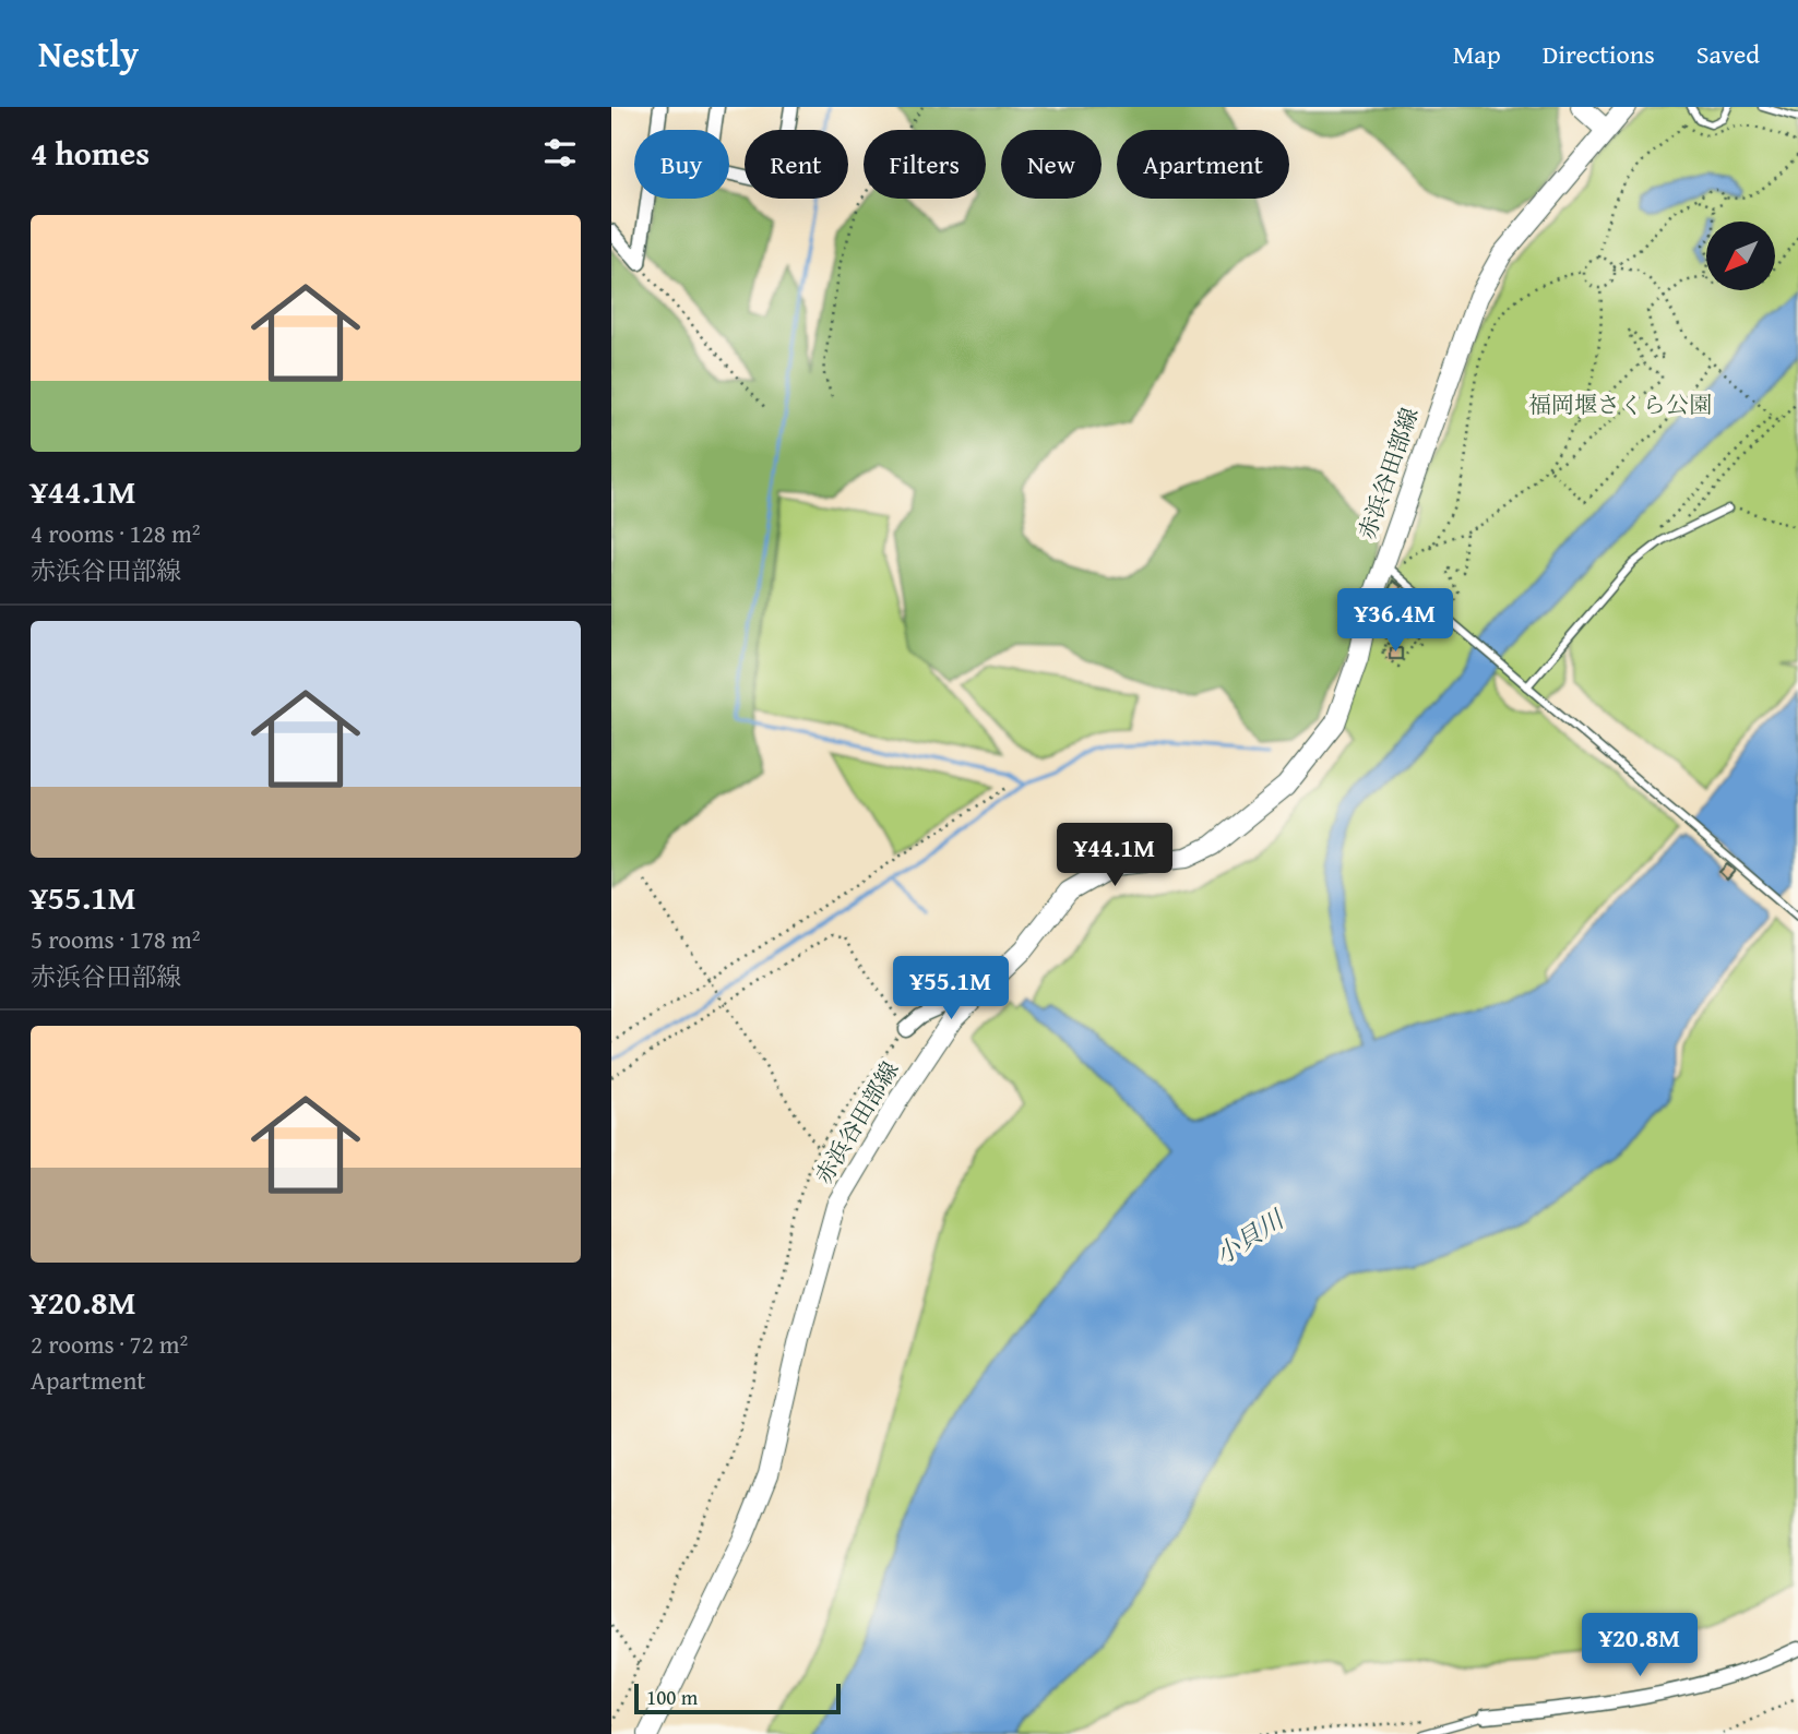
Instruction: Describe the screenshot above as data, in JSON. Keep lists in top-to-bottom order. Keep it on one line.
{"streets":{"main road":["赤浜谷田部線"]},"water":["小貝川"],"parks":["福岡堰さくら公園"],"scale_bar":"100 m","north":"bottom left","page":{"header":"Nestly","nav":["Map","Directions","Saved"],"heading":"4 homes","chip":["Buy","Rent","Filters","New","Apartment"],"list":[{"name":"¥44.1M","note":"4 rooms · 128 m² · 赤浜谷田部線"},{"name":"¥55.1M","note":"5 rooms · 178 m² · 赤浜谷田部線"},{"name":"¥20.8M","note":"2 rooms · 72 m² · Apartment"}],"price":["¥36.4M","¥44.1M","¥55.1M","¥20.8M"],"scale":"100 m"}}
